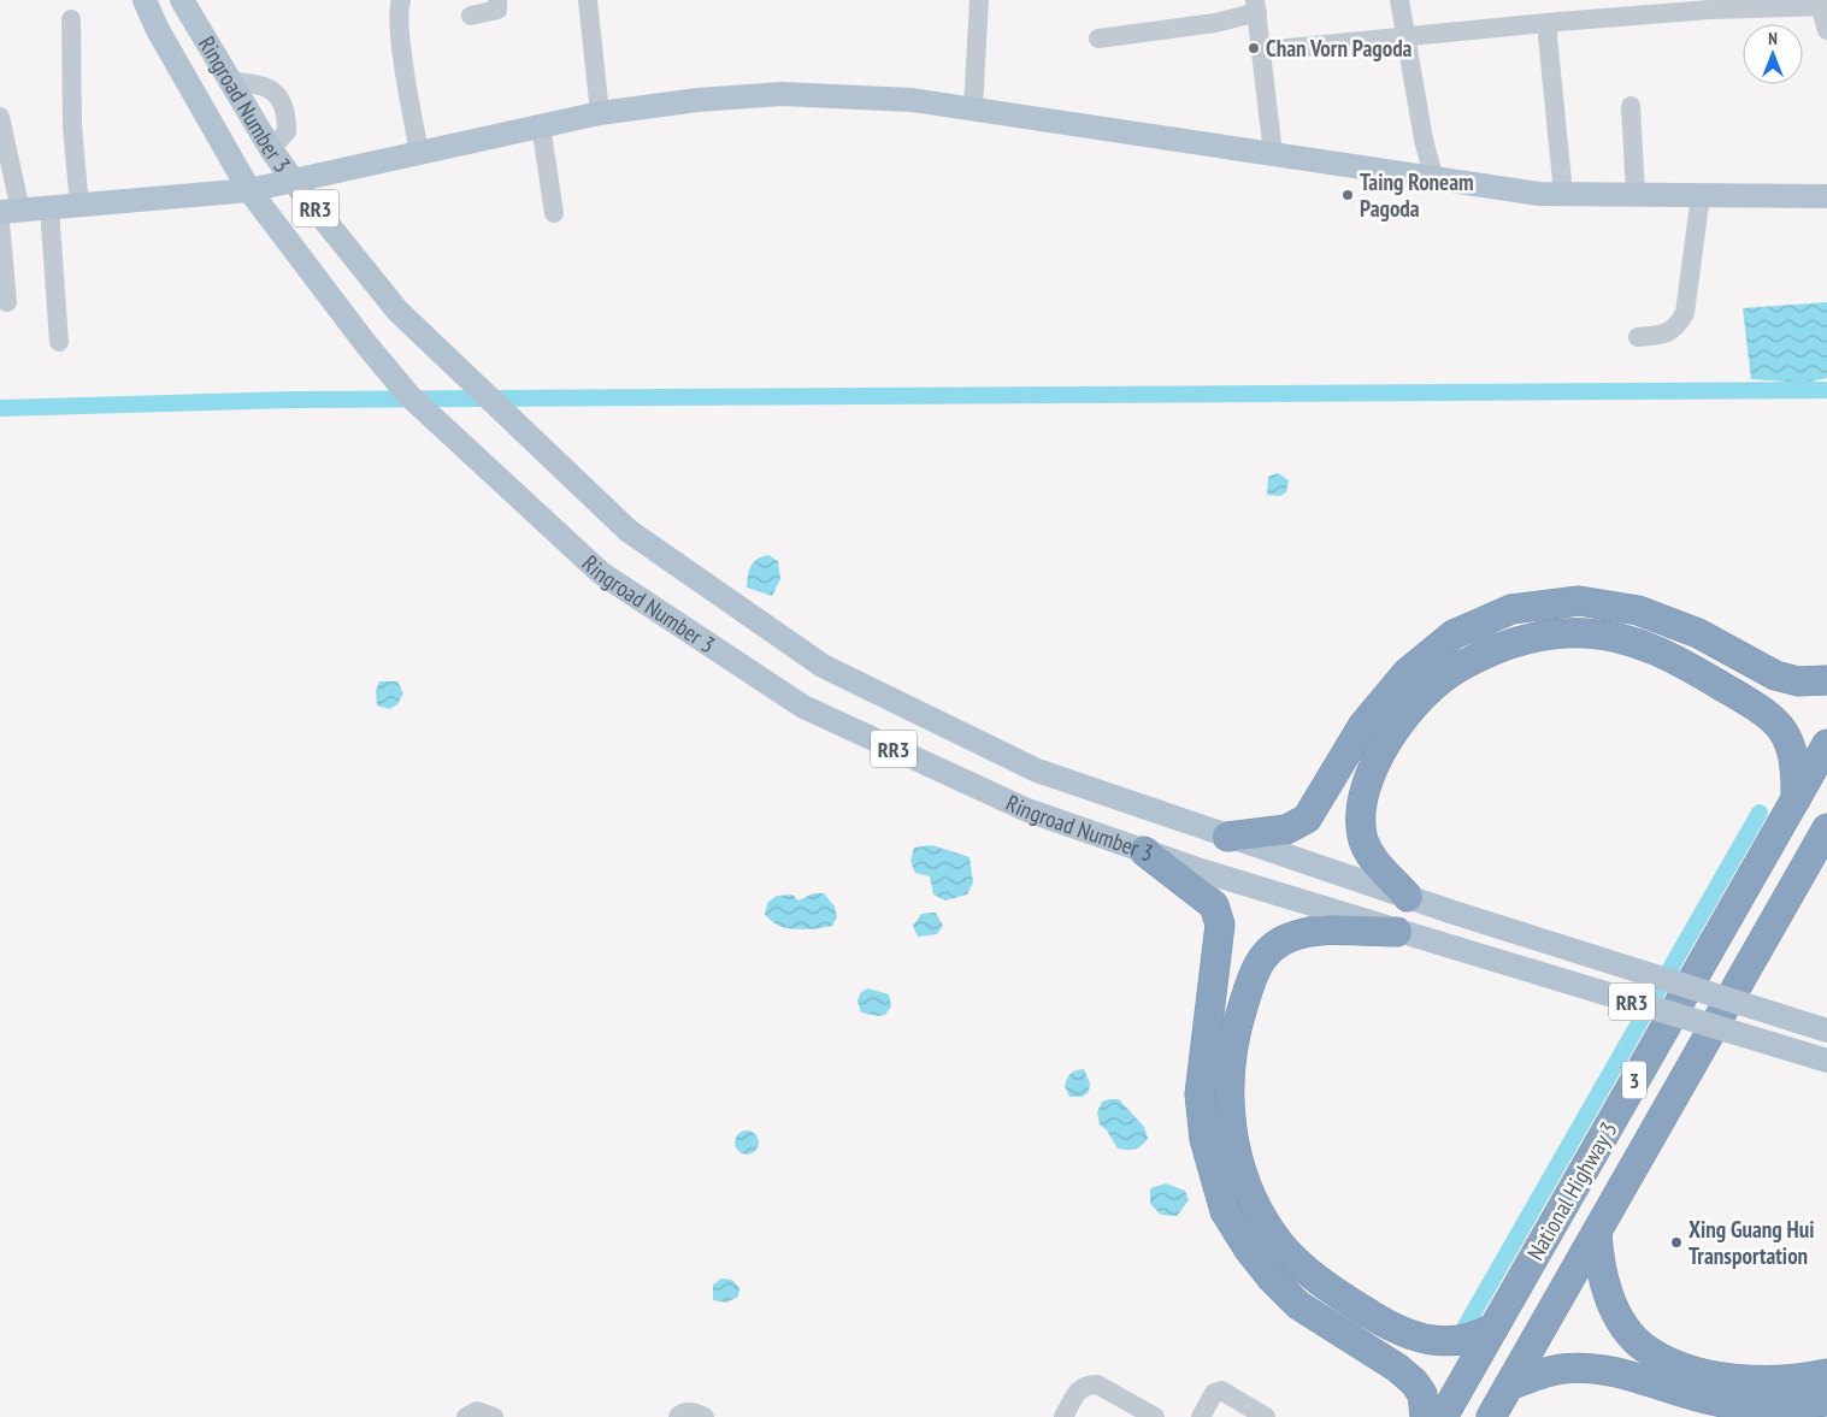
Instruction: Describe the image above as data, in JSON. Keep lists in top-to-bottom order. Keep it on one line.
{"streets":{"highway":["3","National Highway 3"],"main road":["Ringroad Number 3","RR3"]},"places":["Chan Vorn Pagoda","Taing Roneam Pagoda","Xing Guang Hui Transportation"],"north":"top"}
